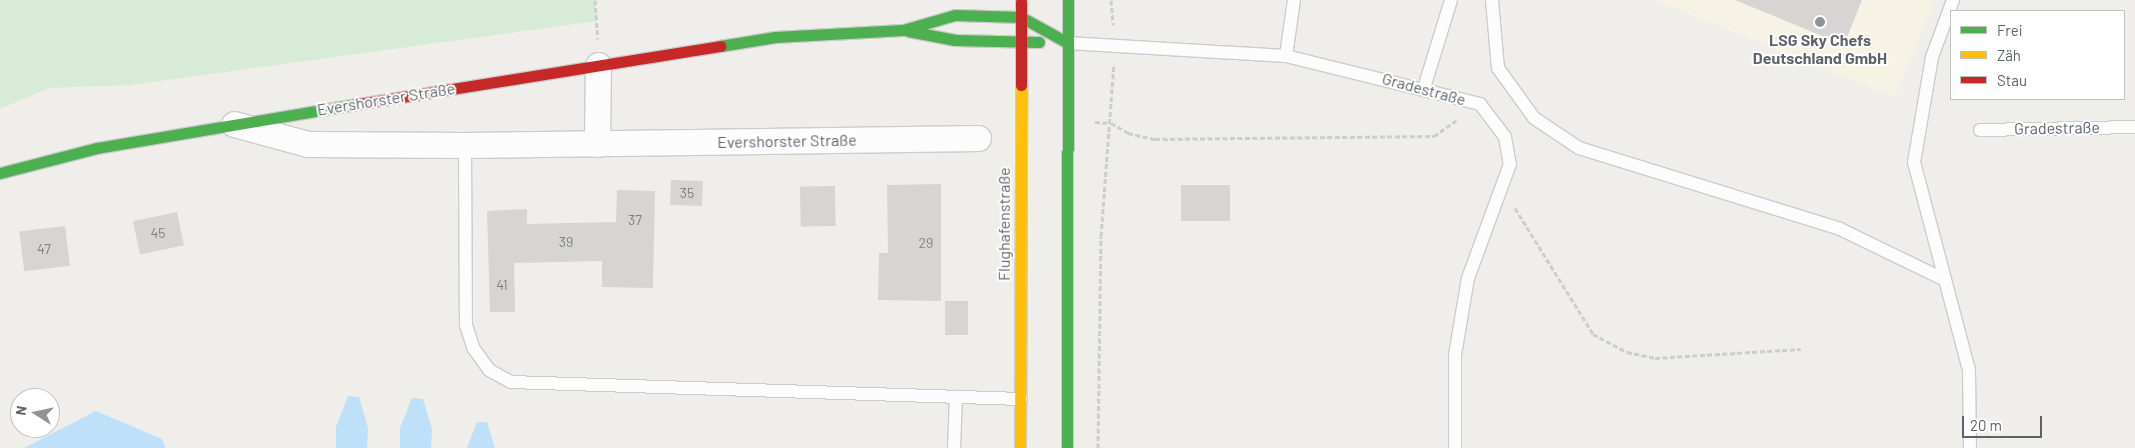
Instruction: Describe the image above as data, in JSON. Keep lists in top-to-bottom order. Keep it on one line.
{"streets":{"street":["Evershorster Straße","Flughafenstraße"],"lane":["Gradestraße"]},"crossings":[["Gradestraße","Evershorster Straße"],["Evershorster Straße","Flughafenstraße"]],"places":["LSG Sky Chefs Deutschland GmbH"],"house_numbers":["35","37","45","39","29","47","41"],"legend":["Frei","Zäh","Stau"],"scale_bar":"20 m","north":"left"}
